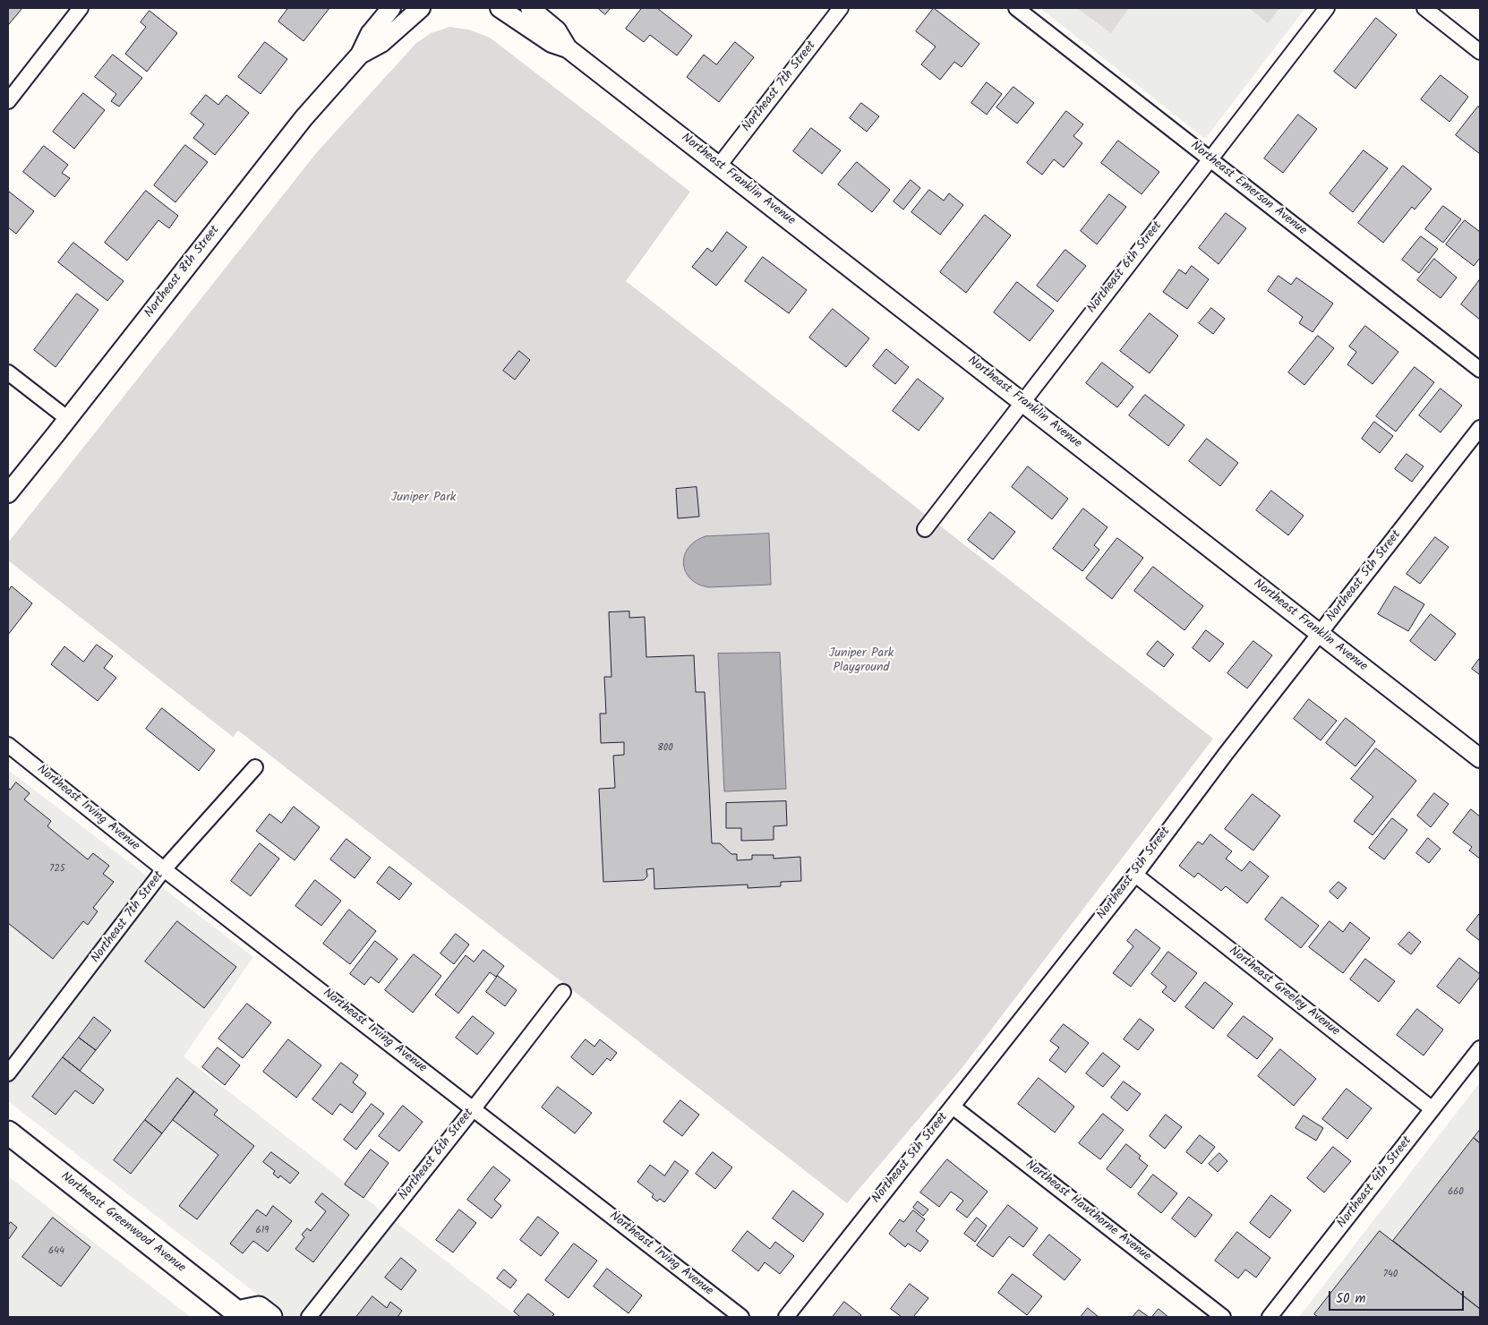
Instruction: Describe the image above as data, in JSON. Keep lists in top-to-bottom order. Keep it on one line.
{"streets":{"main road":["Northeast Greenwood Avenue"],"street":["Northeast 7th Street","Northeast Franklin Avenue","Northeast Emerson Avenue","Northeast 6th Street","Northeast 8th Street","Northeast 5th Street","Northeast Irving Avenue","Northeast Greeley Avenue","Northeast 4th Street","Northeast Hawthorne Avenue"]},"crossings":[["Northeast 7th Street","Northeast Franklin Avenue"],["Northeast 7th Street","Northeast Irving Avenue"],["Northeast Franklin Avenue","Northeast 6th Street"],["Northeast Franklin Avenue","Northeast 5th Street"],["Northeast Emerson Avenue","Northeast 6th Street"],["Northeast 6th Street","Northeast Irving Avenue"],["Northeast 5th Street","Northeast Greeley Avenue"],["Northeast 5th Street","Northeast Hawthorne Avenue"],["Northeast Greeley Avenue","Northeast 4th Street"]],"parks":["Juniper Park","Juniper Park Playground"],"house_numbers":["800","725","660","619","644","740"],"scale_bar":"50 m"}
